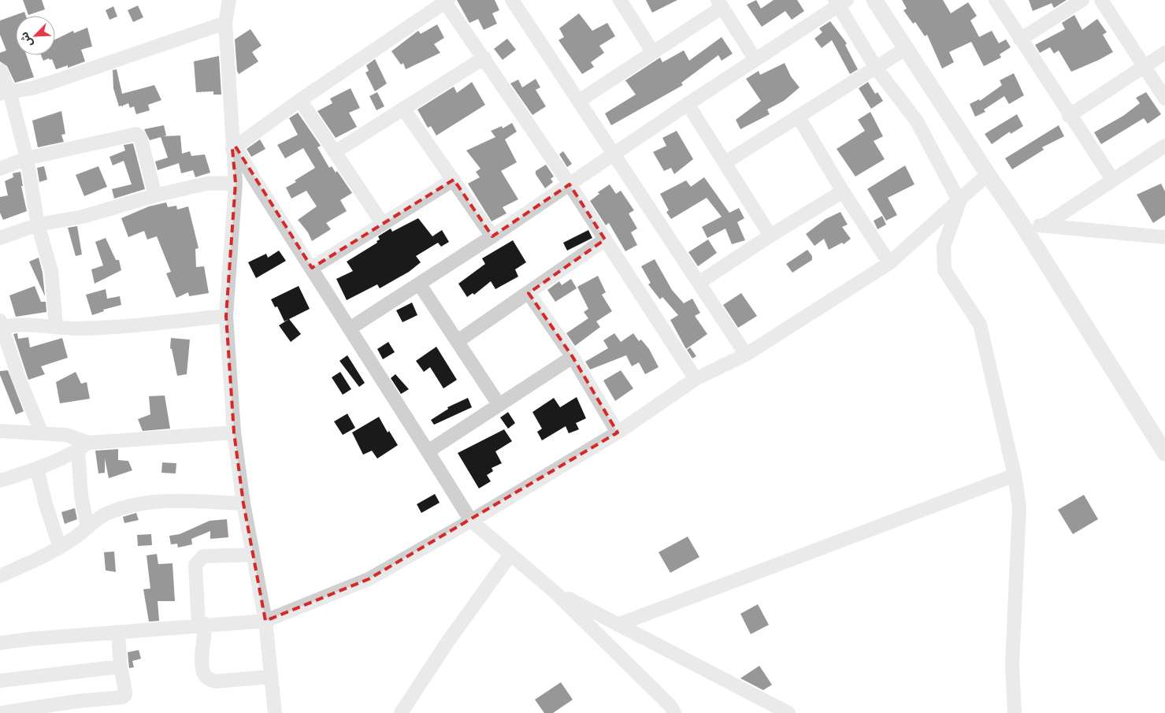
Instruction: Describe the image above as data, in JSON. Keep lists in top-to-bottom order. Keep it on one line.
{"north":"bottom left"}
